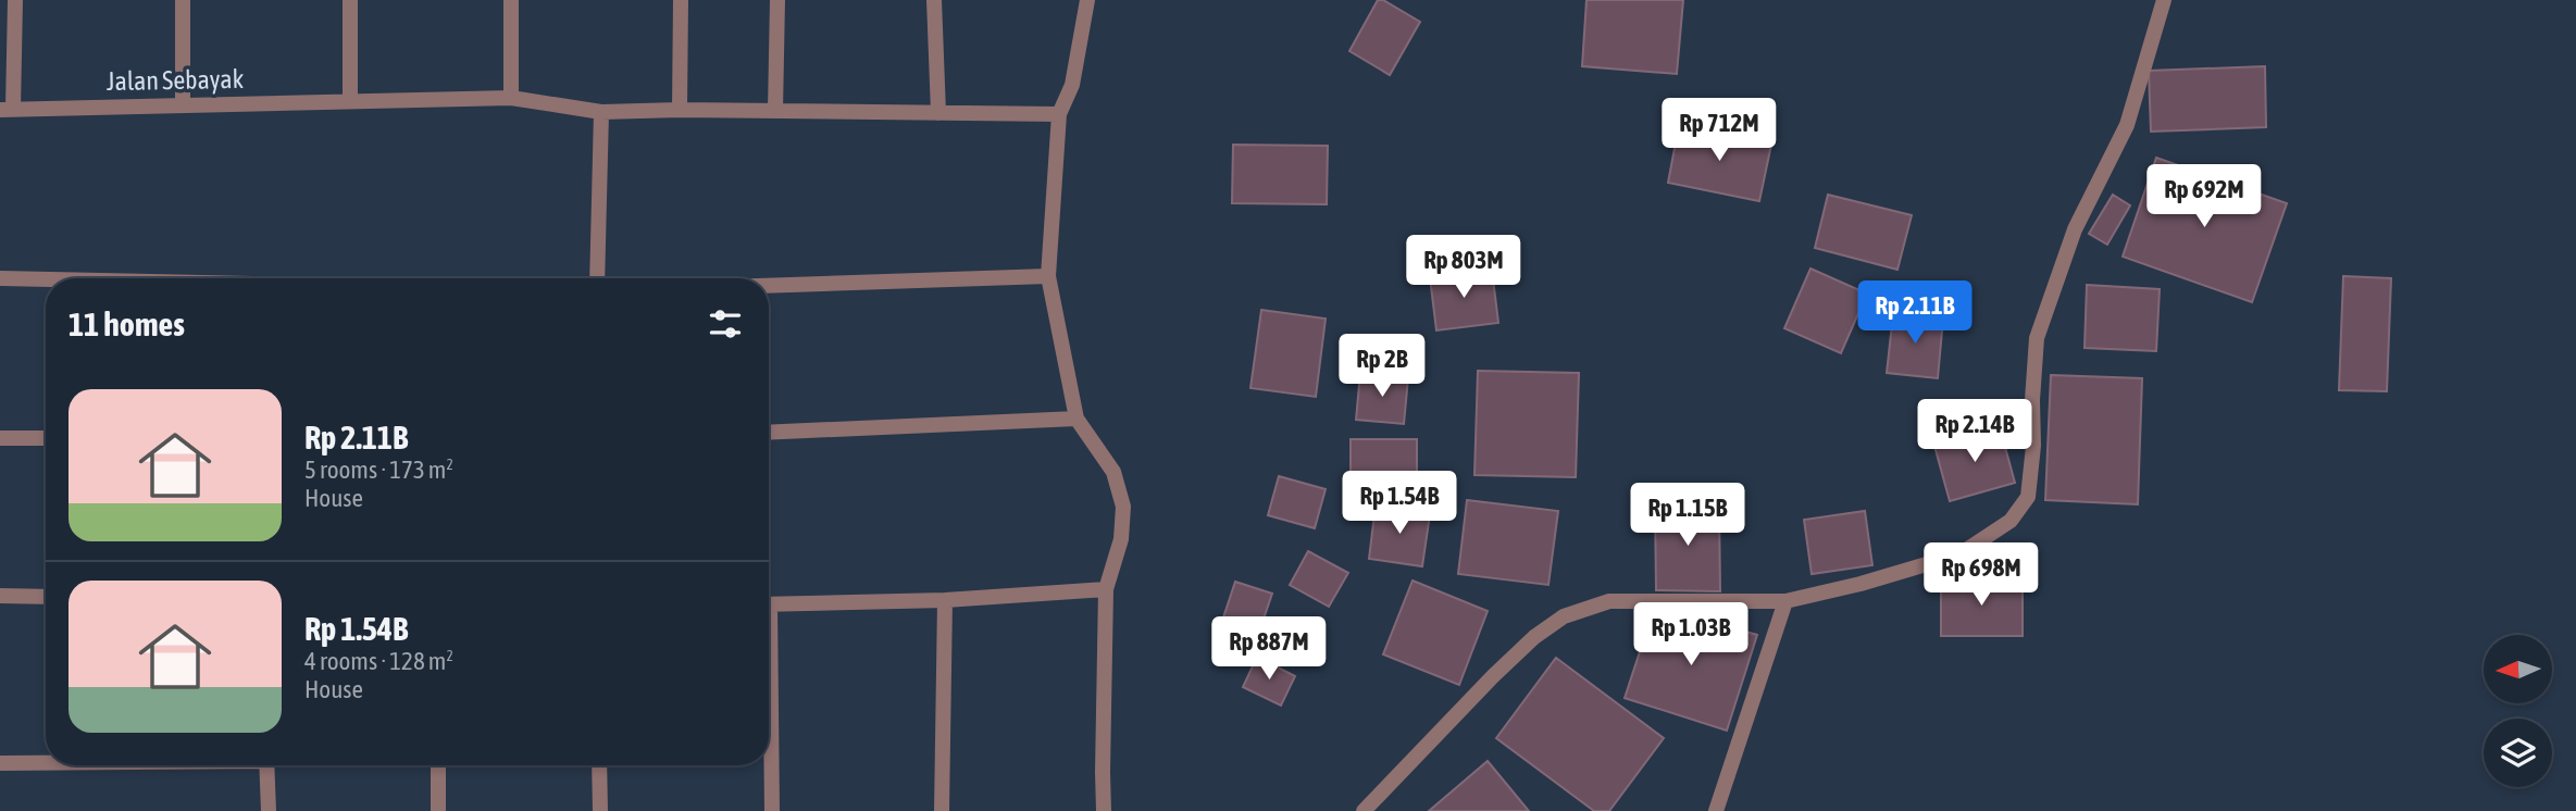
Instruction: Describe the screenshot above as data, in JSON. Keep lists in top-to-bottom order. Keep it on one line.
{"streets":{"street":["Jalan Sebayak"]},"north":"left","page":{"price":["Rp 712M","Rp 692M","Rp 803M","Rp 2.11B","Rp 2B","Rp 2.14B","Rp 1.54B","Rp 1.15B","Rp 698M","Rp 1.03B","Rp 887M"],"heading":"11 homes","list":[{"name":"Rp 2.11B","note":"5 rooms · 173 m² · House"},{"name":"Rp 1.54B","note":"4 rooms · 128 m² · House"}]}}
